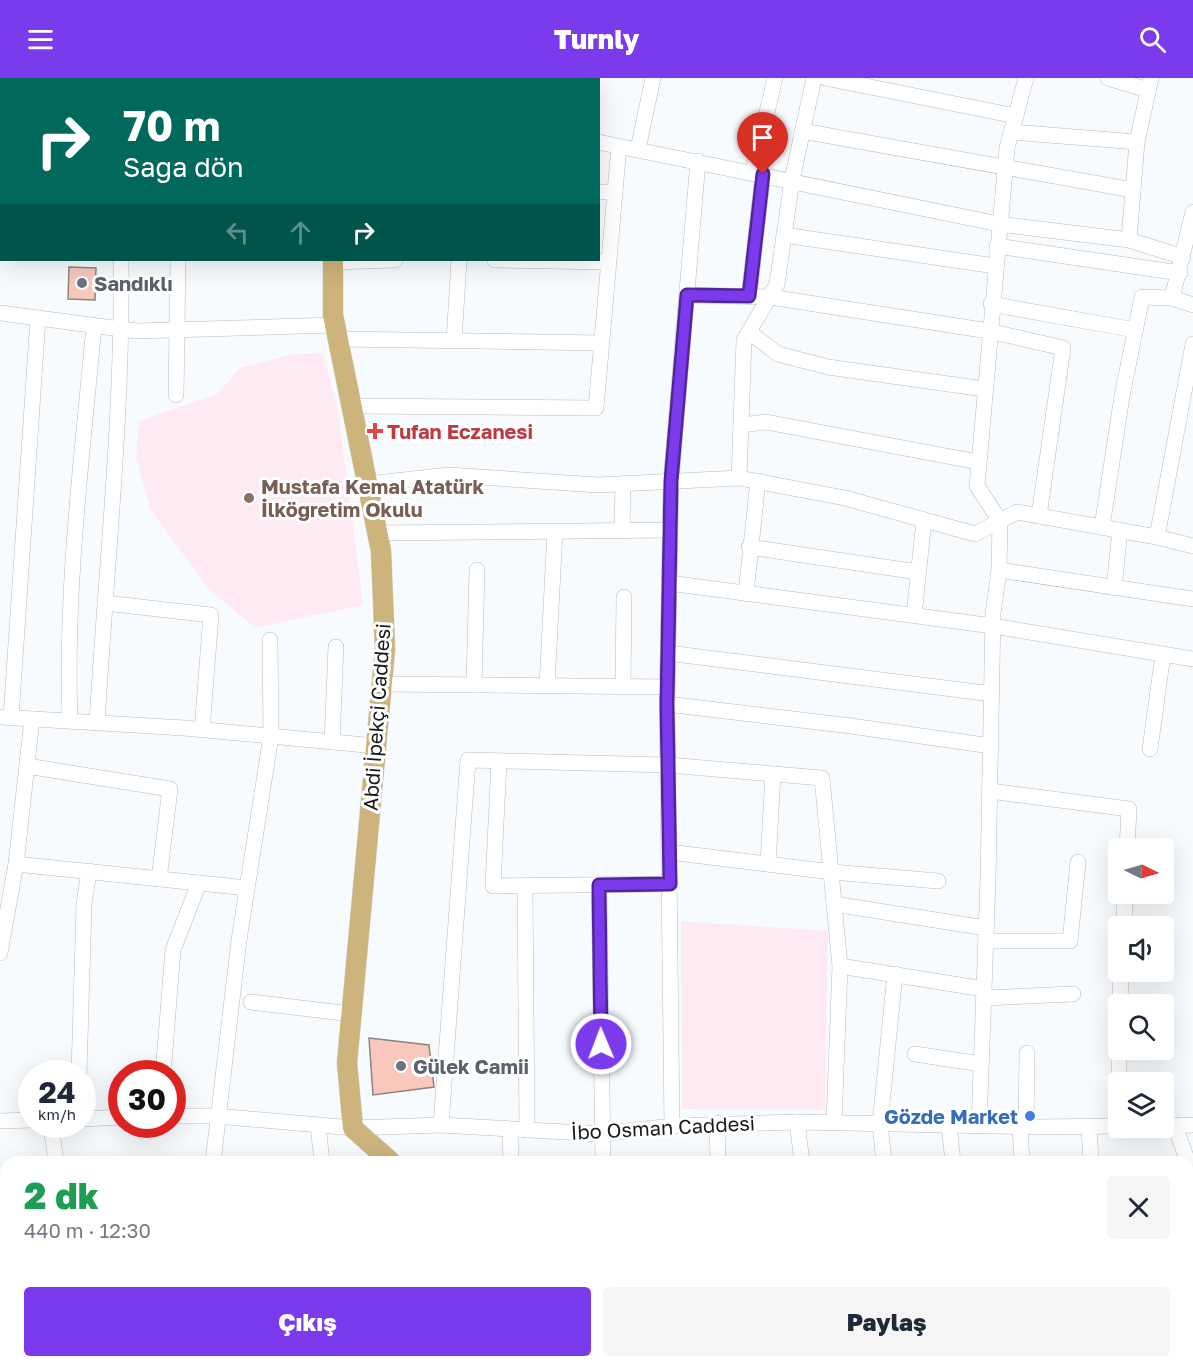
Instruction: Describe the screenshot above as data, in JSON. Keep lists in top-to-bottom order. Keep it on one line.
{"streets":{"main road":["Abdi İpekçi Caddesi"],"street":["İbo Osman Caddesi"]},"crossings":[["Abdi İpekçi Caddesi","İbo Osman Caddesi"]],"places":{"other":["Sandıklı","Mustafa Kemal Atatürk İlköğretim Okulu","Gülek Camii","Gözde Market"],"health":["Tufan Eczanesi"]},"north":"right","page":{"header":"Turnly","turn":["70 m","Sağa dön"],"speed":"24 km/h","limit":"30","heading":["2 dk","440 m · 12:30"],"buttons":["Çıkış","Paylaş"]}}
